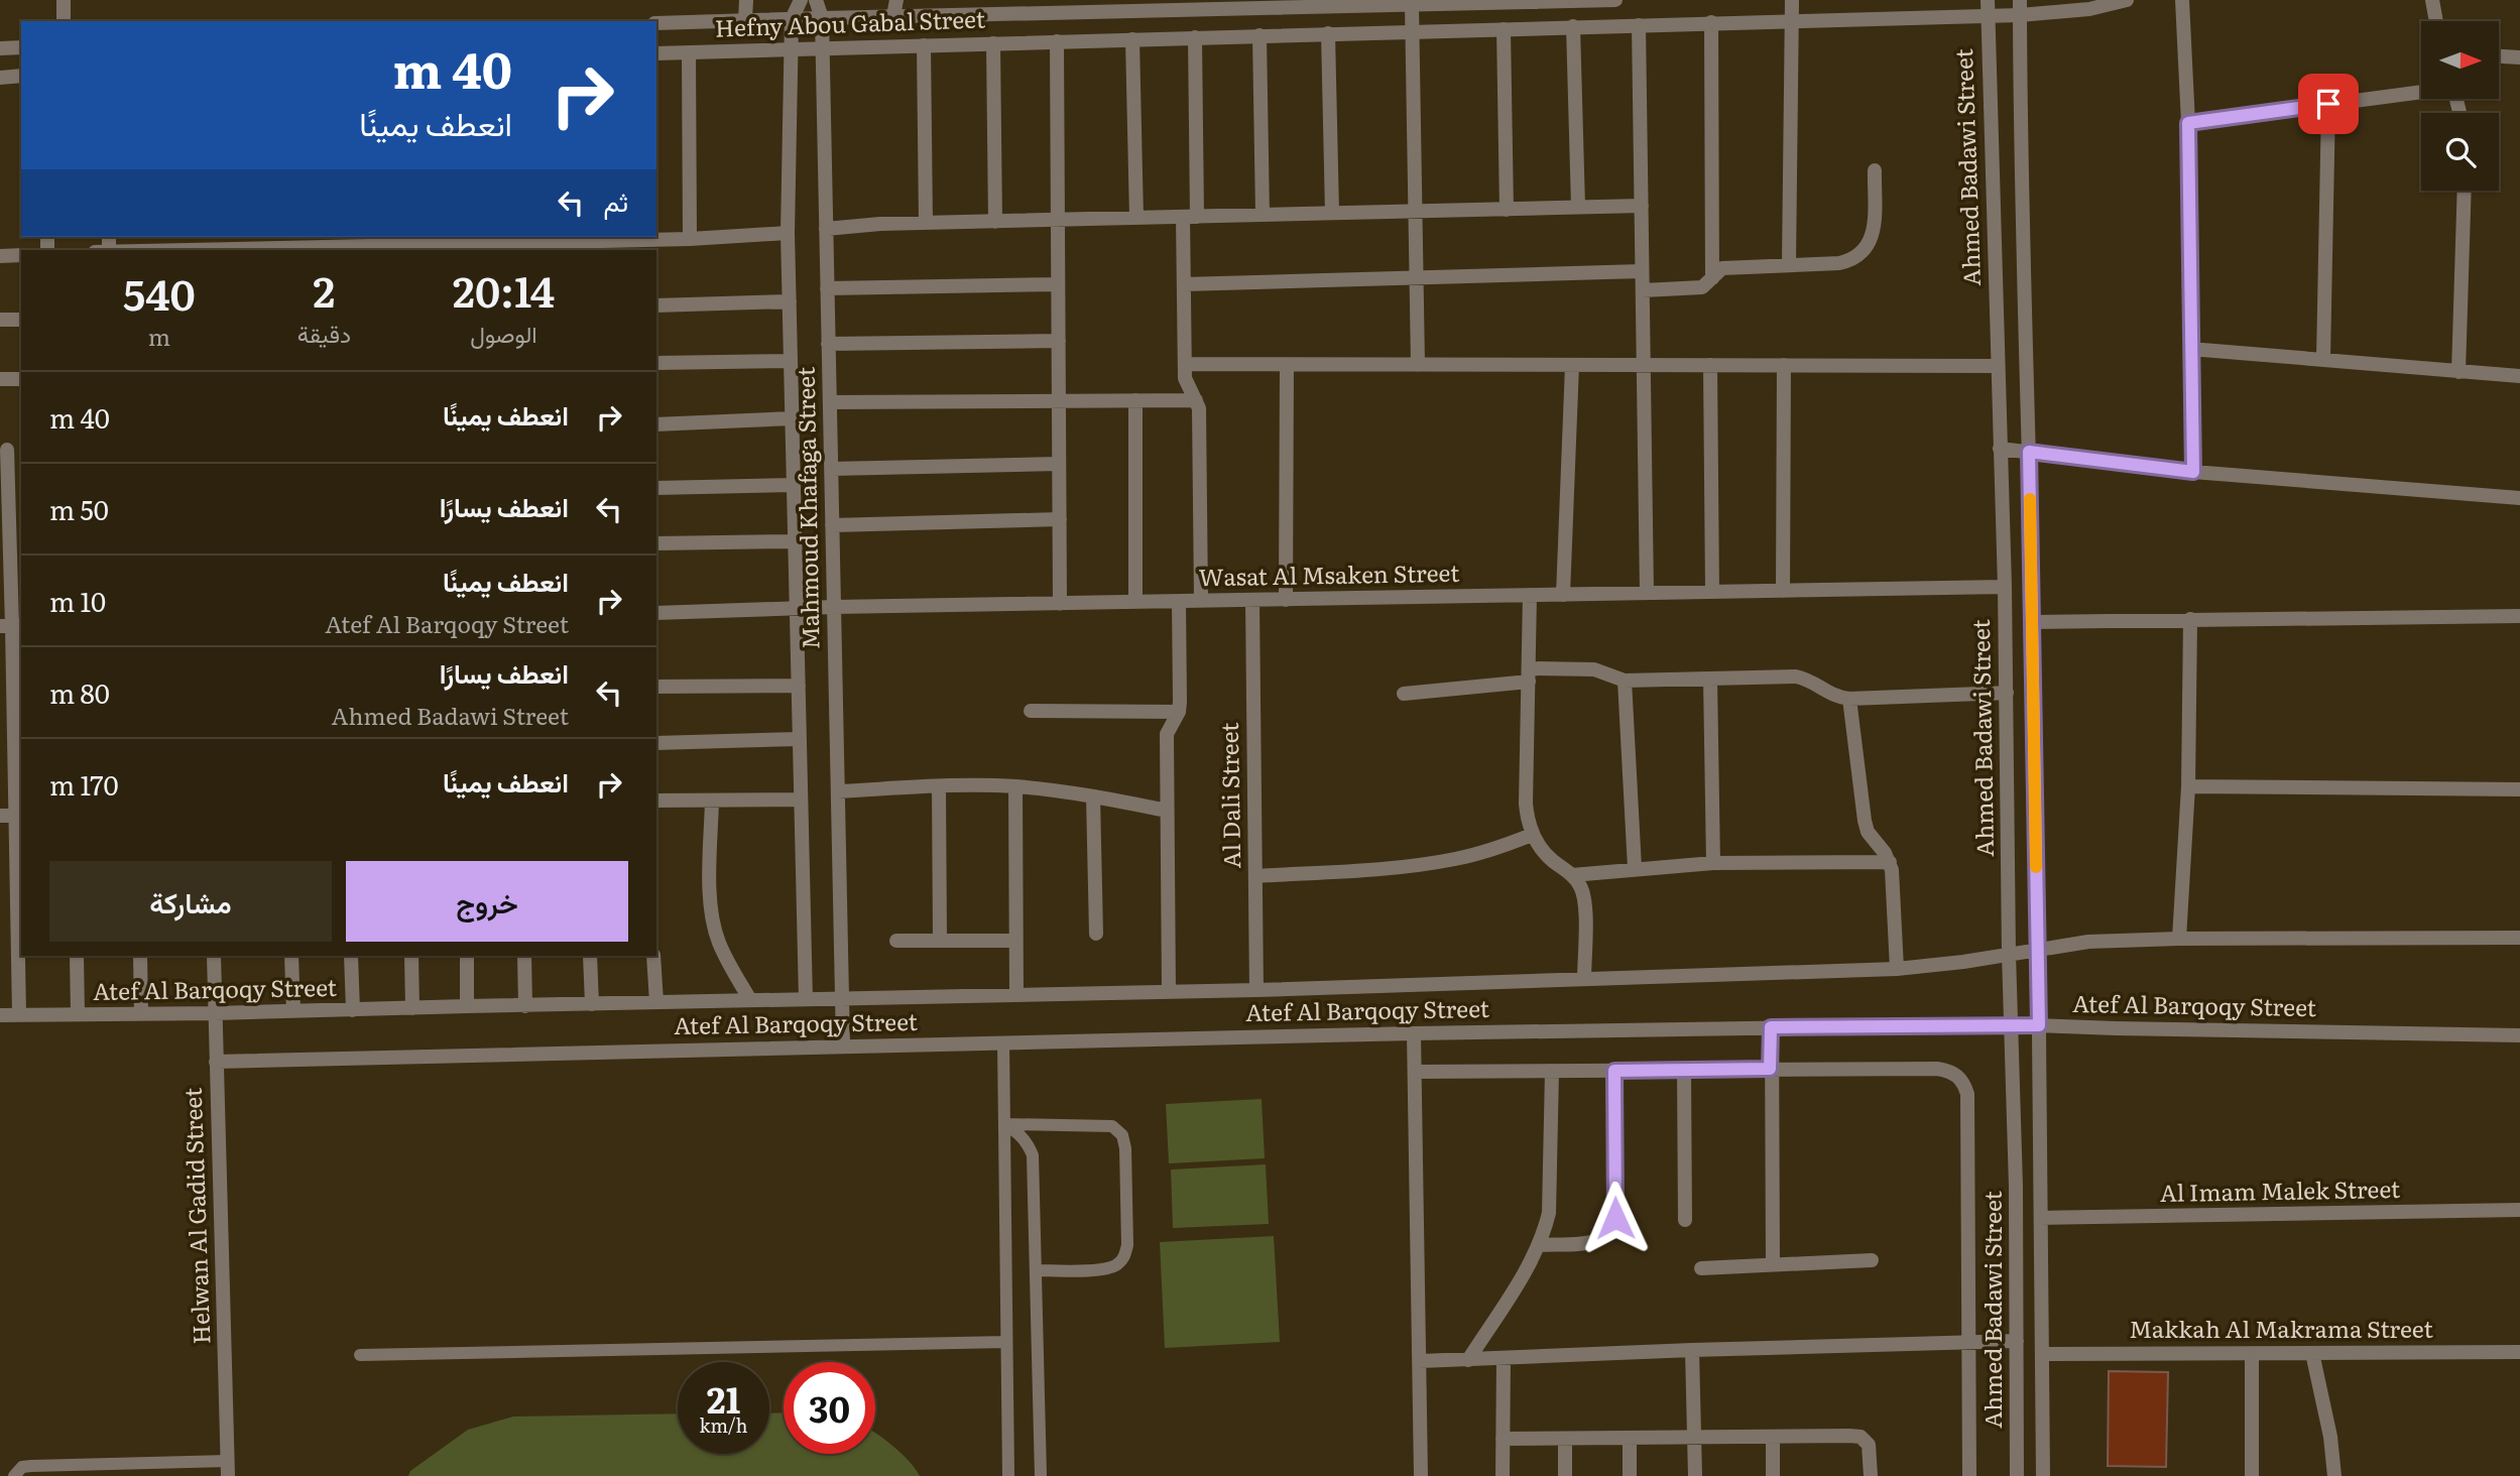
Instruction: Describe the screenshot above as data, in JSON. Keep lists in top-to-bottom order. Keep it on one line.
{"streets":{"street":["Hefny Abou Gabal Street","Ahmed Badawi Street","Mahmoud Khafaga Street","Wasat Al Msaken Street","Al Dali Street","Atef Al Barqoqy Street","Al Imam Malek Street","Helwan Al Gadid Street","Makkah Al Makrama Street"]},"crossings":[["Hefny Abou Gabal Street","Ahmed Badawi Street"],["Hefny Abou Gabal Street","Mahmoud Khafaga Street"],["Ahmed Badawi Street","Wasat Al Msaken Street"],["Ahmed Badawi Street","Atef Al Barqoqy Street"],["Ahmed Badawi Street","Al Imam Malek Street"],["Ahmed Badawi Street","Makkah Al Makrama Street"],["Mahmoud Khafaga Street","Wasat Al Msaken Street"],["Mahmoud Khafaga Street","Atef Al Barqoqy Street"],["Wasat Al Msaken Street","Al Dali Street"],["Al Dali Street","Atef Al Barqoqy Street"],["Atef Al Barqoqy Street","Helwan Al Gadid Street"]],"north":"right","page":{"turn":["40 m","انعطف يمينًا"],"then":"ثم","eta":["20:14","الوصول","2","دقيقة","540","m"],"list":[{"name":"انعطف يمينًا","value":"40 m"},{"name":"انعطف يسارًا","value":"50 m"},{"name":"انعطف يمينًا","note":"Atef Al Barqoqy Street","value":"10 m"},{"name":"انعطف يسارًا","note":"Ahmed Badawi Street","value":"80 m"},{"name":"انعطف يمينًا","value":"170 m"}],"buttons":["خروج","مشاركة"],"speed":"21 km/h","limit":"30"}}
